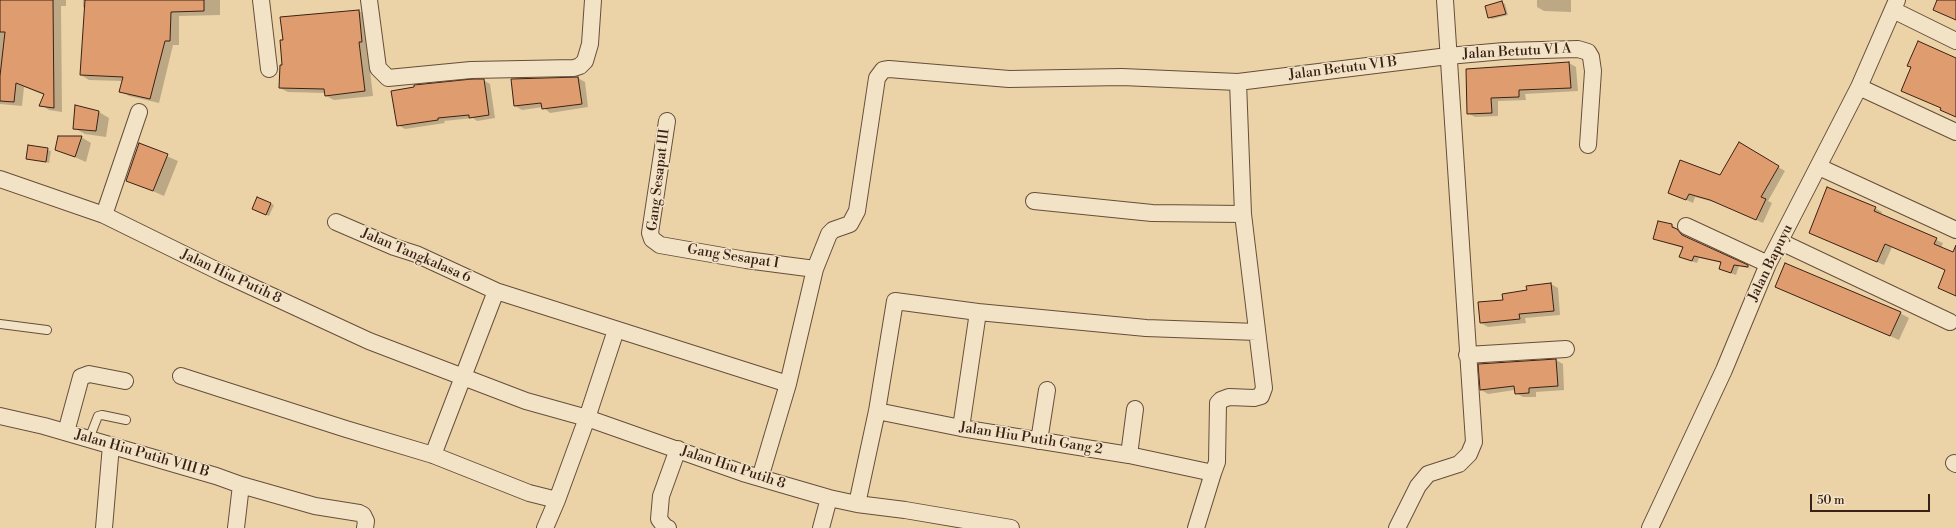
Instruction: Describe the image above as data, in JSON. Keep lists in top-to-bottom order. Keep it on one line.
{"streets":{"street":["Jalan Betutu VI A","Jalan Betutu VI B","Gang Sesapat III","Jalan Tangkalasa 6","Gang Sesapat I","Jalan Bapuyu","Jalan Hiu Putih 8","Jalan Hiu Putih Gang 2","Jalan Hiu Putih VIII B"]},"crossings":[["Jalan Betutu VI A","Jalan Betutu VI B"],["Jalan Betutu VI B","Gang Sesapat I"],["Gang Sesapat III","Gang Sesapat I"]],"scale_bar":"50 m"}
